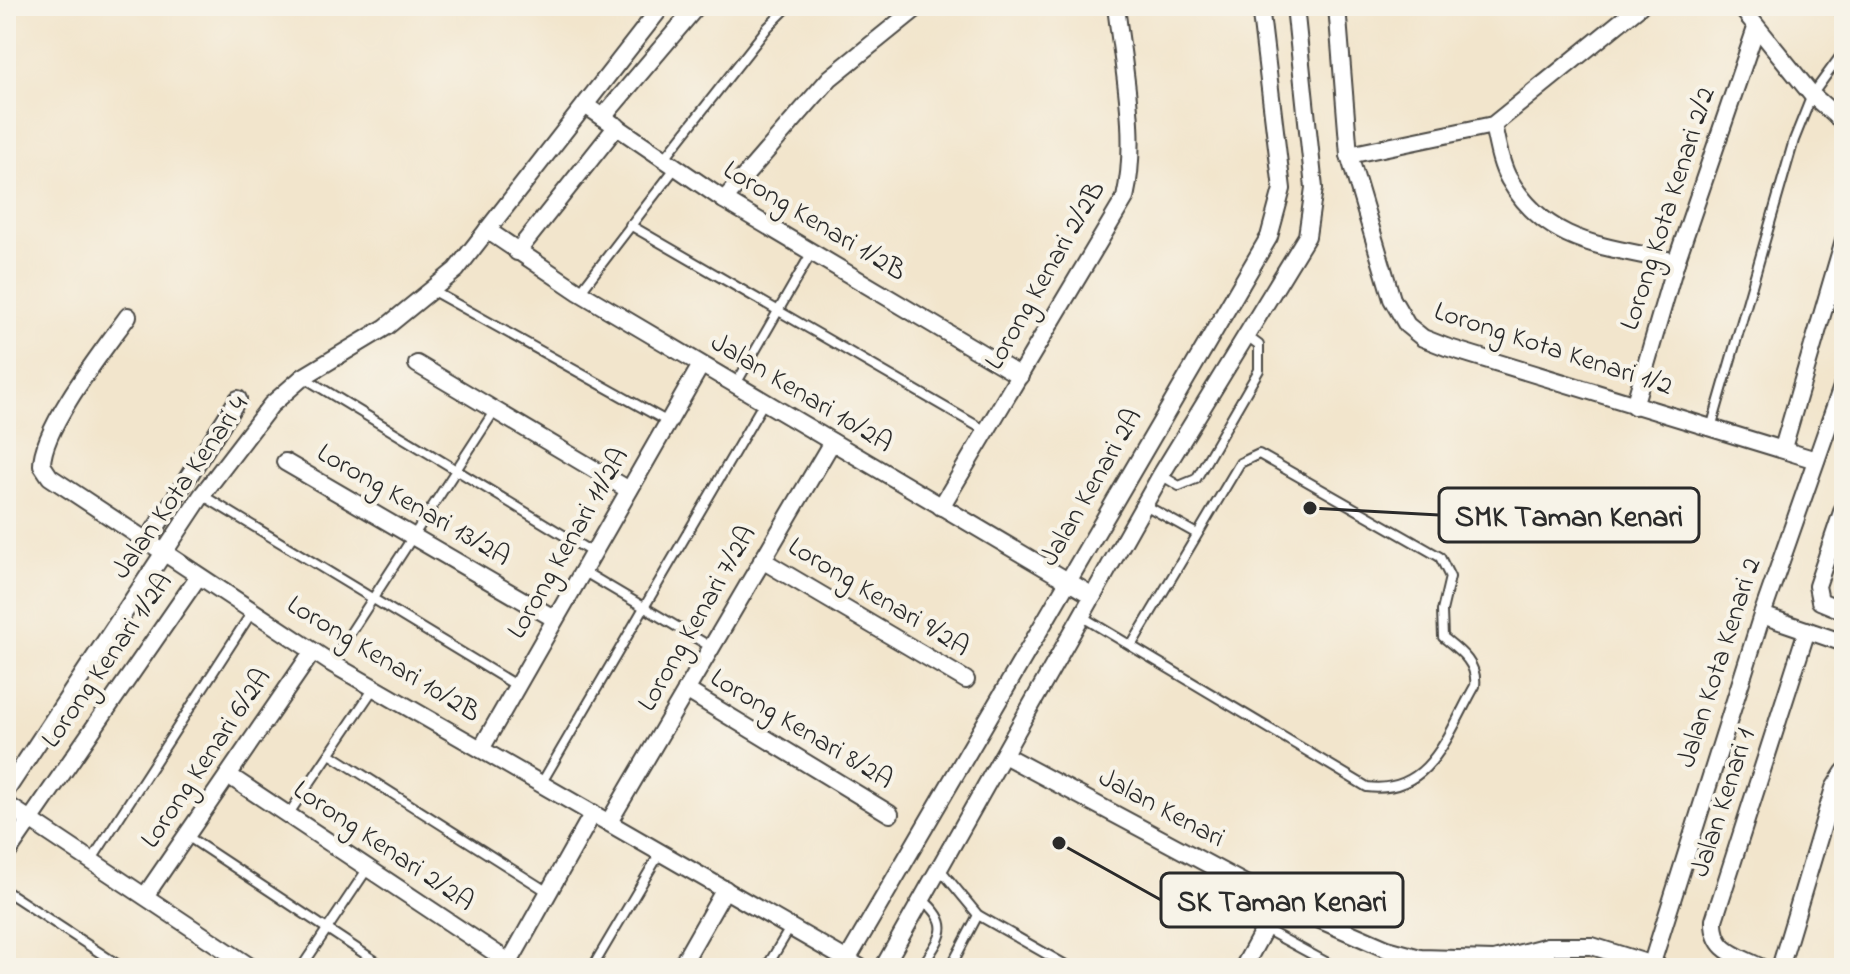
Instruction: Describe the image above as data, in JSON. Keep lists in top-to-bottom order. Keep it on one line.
{"streets":{"street":["Lorong Kota Kenari 2/2","Lorong Kenari 1/2B","Lorong Kenari 2/2B","Lorong Kota Kenari 1/2","Jalan Kenari 10/2A","Jalan Kota Kenari 4","Jalan Kenari 2A","Lorong Kenari 13/2A","Lorong Kenari 11/2A","Lorong Kenari 9/2A","Lorong Kenari 7/2A","Lorong Kenari 10/2B","Lorong Kenari 1/2A","Jalan Kota Kenari 2","Lorong Kenari 8/2A","Lorong Kenari 6/2A","Jalan Kenari 1","Jalan Kenari","Lorong Kenari 2/2A"]},"crossings":[["Lorong Kota Kenari 2/2","Lorong Kota Kenari 1/2"],["Lorong Kenari 1/2B","Lorong Kenari 2/2B"],["Lorong Kenari 1/2B","Jalan Kota Kenari 4"],["Lorong Kenari 2/2B","Jalan Kenari 10/2A"],["Lorong Kota Kenari 1/2","Jalan Kota Kenari 2"],["Jalan Kenari 10/2A","Jalan Kota Kenari 4"],["Jalan Kenari 10/2A","Jalan Kenari 2A"],["Jalan Kenari 10/2A","Lorong Kenari 11/2A"],["Jalan Kenari 10/2A","Lorong Kenari 7/2A"],["Jalan Kota Kenari 4","Lorong Kenari 10/2B"],["Jalan Kenari 2A","Lorong Kenari 10/2B"],["Jalan Kenari 2A","Jalan Kenari"],["Lorong Kenari 13/2A","Lorong Kenari 11/2A"],["Lorong Kenari 11/2A","Lorong Kenari 10/2B"],["Lorong Kenari 9/2A","Lorong Kenari 7/2A"],["Lorong Kenari 7/2A","Lorong Kenari 10/2B"],["Lorong Kenari 7/2A","Lorong Kenari 8/2A"],["Lorong Kenari 10/2B","Lorong Kenari 1/2A"],["Lorong Kenari 10/2B","Lorong Kenari 6/2A"],["Jalan Kota Kenari 2","Jalan Kenari"],["Lorong Kenari 6/2A","Lorong Kenari 2/2A"]],"places":["SMK Taman Kenari","SK Taman Kenari"]}
